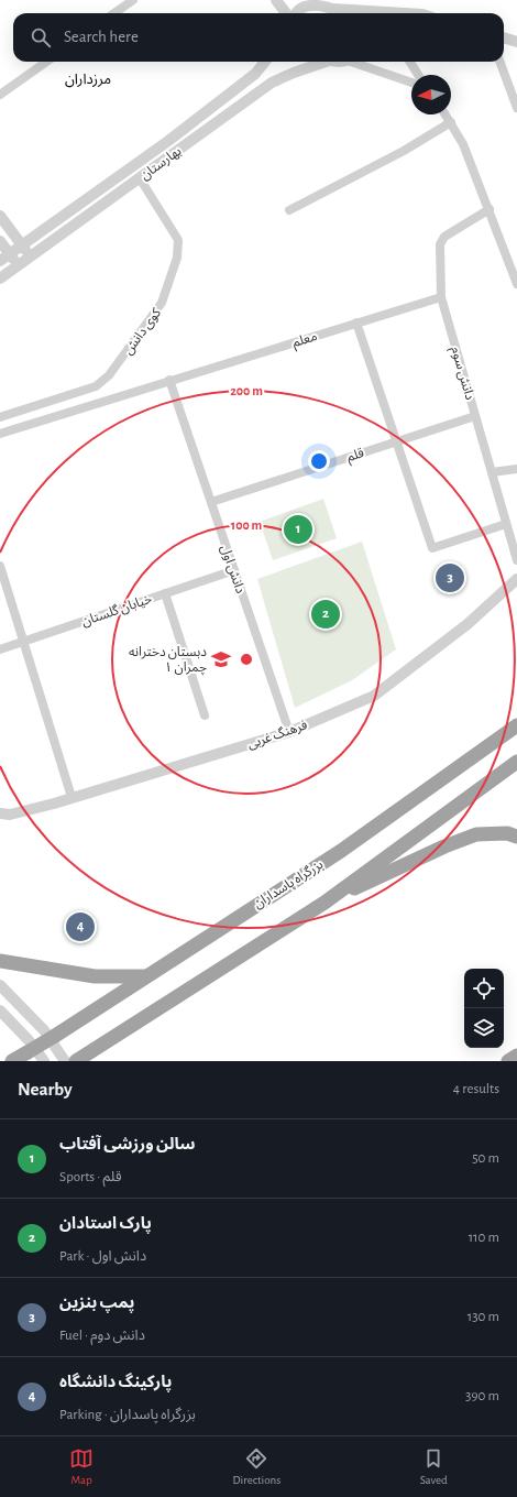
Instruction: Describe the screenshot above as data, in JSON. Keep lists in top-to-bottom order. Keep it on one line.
{"streets":{"highway":["بزرگراه پاسداران"],"street":["بهارستان","کوی دانش","معلم","دانش سوم","قلم","دانش اول","خیابان گلستان","فرهنگ غربی"]},"crossings":[["بهارستان","کوی دانش"],["معلم","دانش سوم"],["معلم","دانش اول"],["دانش سوم","قلم"],["قلم","دانش اول"],["دانش اول","خیابان گلستان"],["دانش اول","فرهنگ غربی"]],"districts":["مرزداران"],"places":{"school or university":["دبستان دخترانه چمران ۱"]},"north":"left","page":{"search":"Search here","pins":["1","3","2","4"],"heading":["Nearby","4 results"],"list":[{"mark":"1","name":"سالن ورزشی آفتاب","note":"Sports · قلم","value":"50 m"},{"mark":"2","name":"پارک استادان","note":"Park · دانش اول","value":"110 m"},{"mark":"3","name":"پمپ بنزین","note":"Fuel · دانش دوم","value":"130 m"},{"mark":"4","name":"پارکینگ دانشگاه","note":"Parking · بزرگراه پاسداران","value":"390 m"}],"nav":["Map","Directions","Saved"]},"rings":["200 m","100 m"]}
